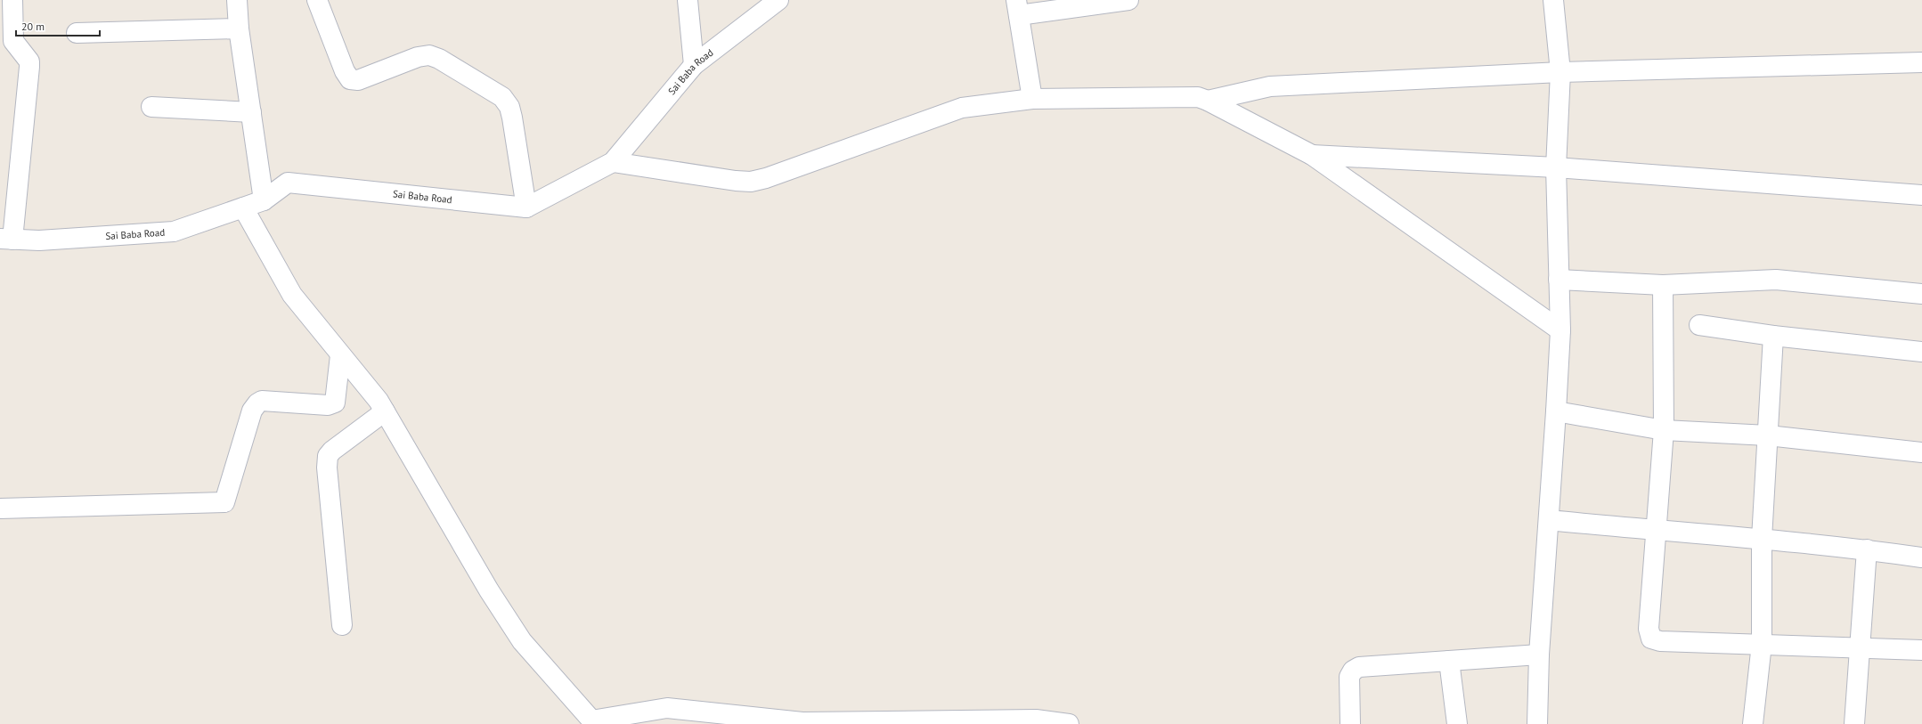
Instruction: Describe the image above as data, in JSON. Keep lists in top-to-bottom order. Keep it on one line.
{"streets":{"street":["Sai Baba Road"]},"scale_bar":"20 m"}
